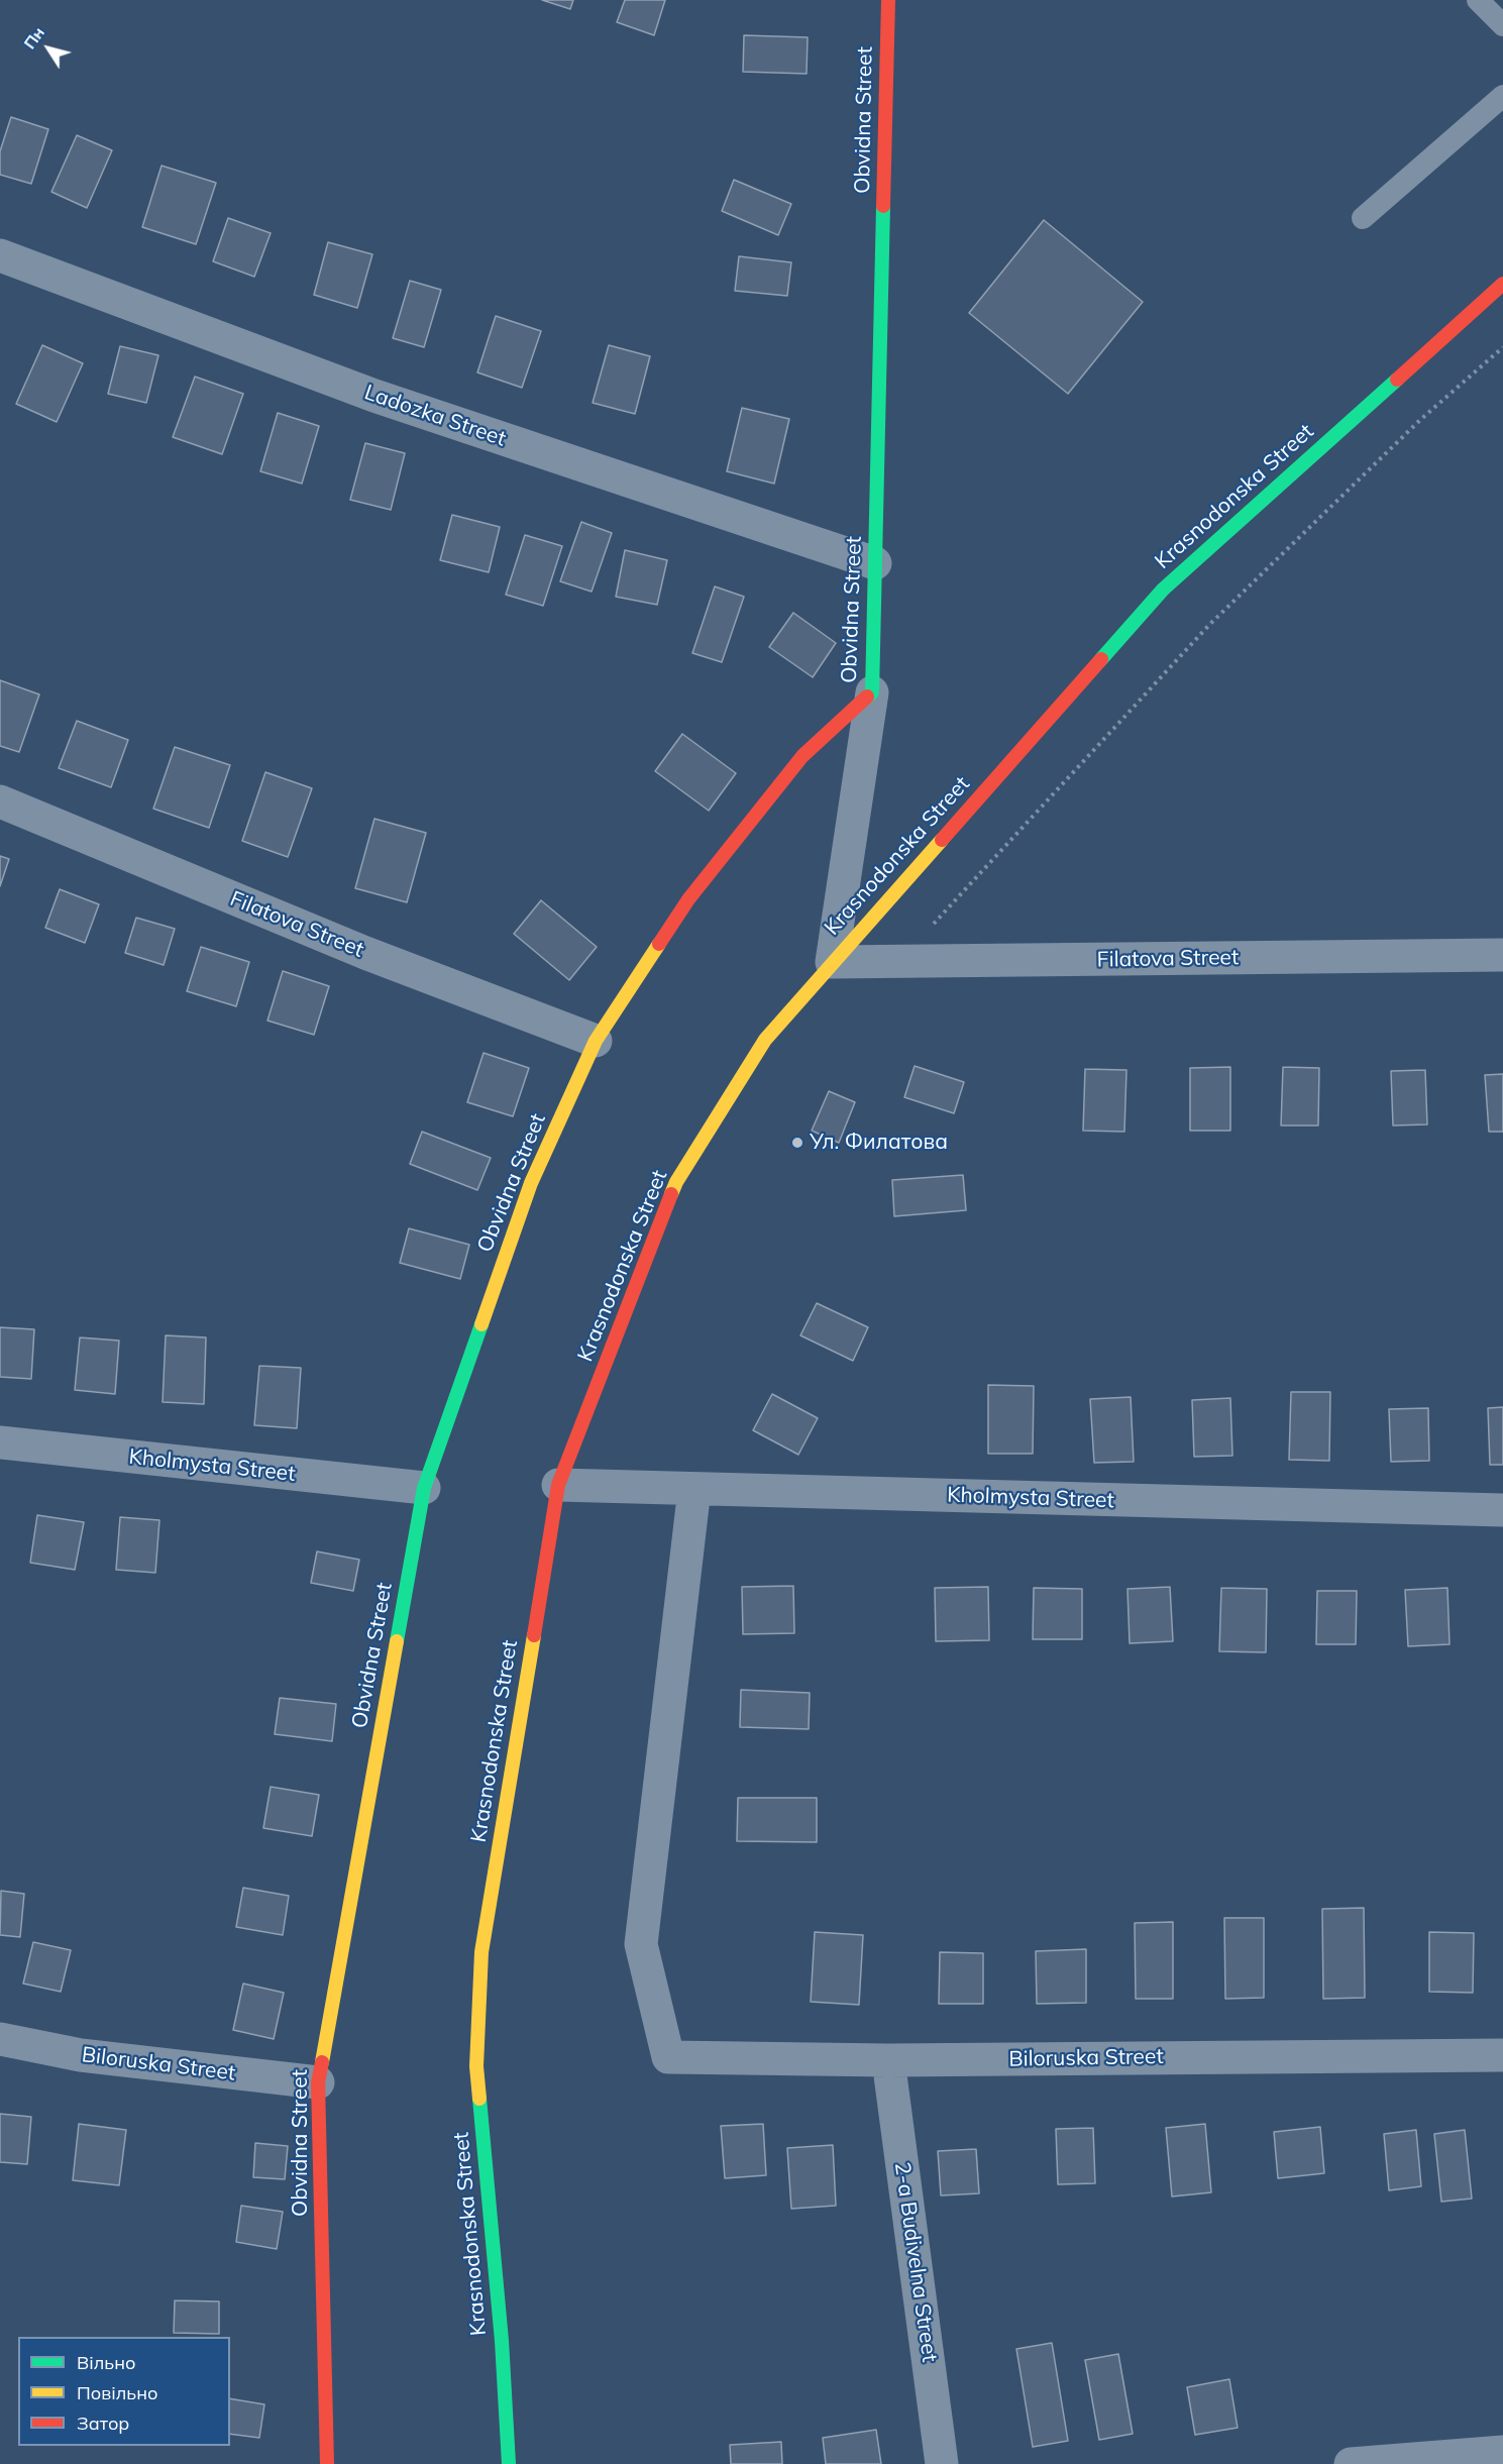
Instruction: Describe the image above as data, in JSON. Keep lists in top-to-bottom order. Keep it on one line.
{"streets":{"street":["Obvidna Street","Ladozka Street","Krasnodonska Street","Filatova Street","Kholmysta Street","Biloruska Street","2-a Budivelna Street"]},"crossings":[["Obvidna Street","Ladozka Street"],["Obvidna Street","Filatova Street"],["Obvidna Street","Kholmysta Street"],["Obvidna Street","Biloruska Street"],["Krasnodonska Street","Filatova Street"],["Krasnodonska Street","Kholmysta Street"],["Kholmysta Street","Biloruska Street"],["Biloruska Street","2-a Budivelna Street"]],"places":["Ул. Филатова"],"legend":["Вільно","Повільно","Затор"],"north":"top left"}
